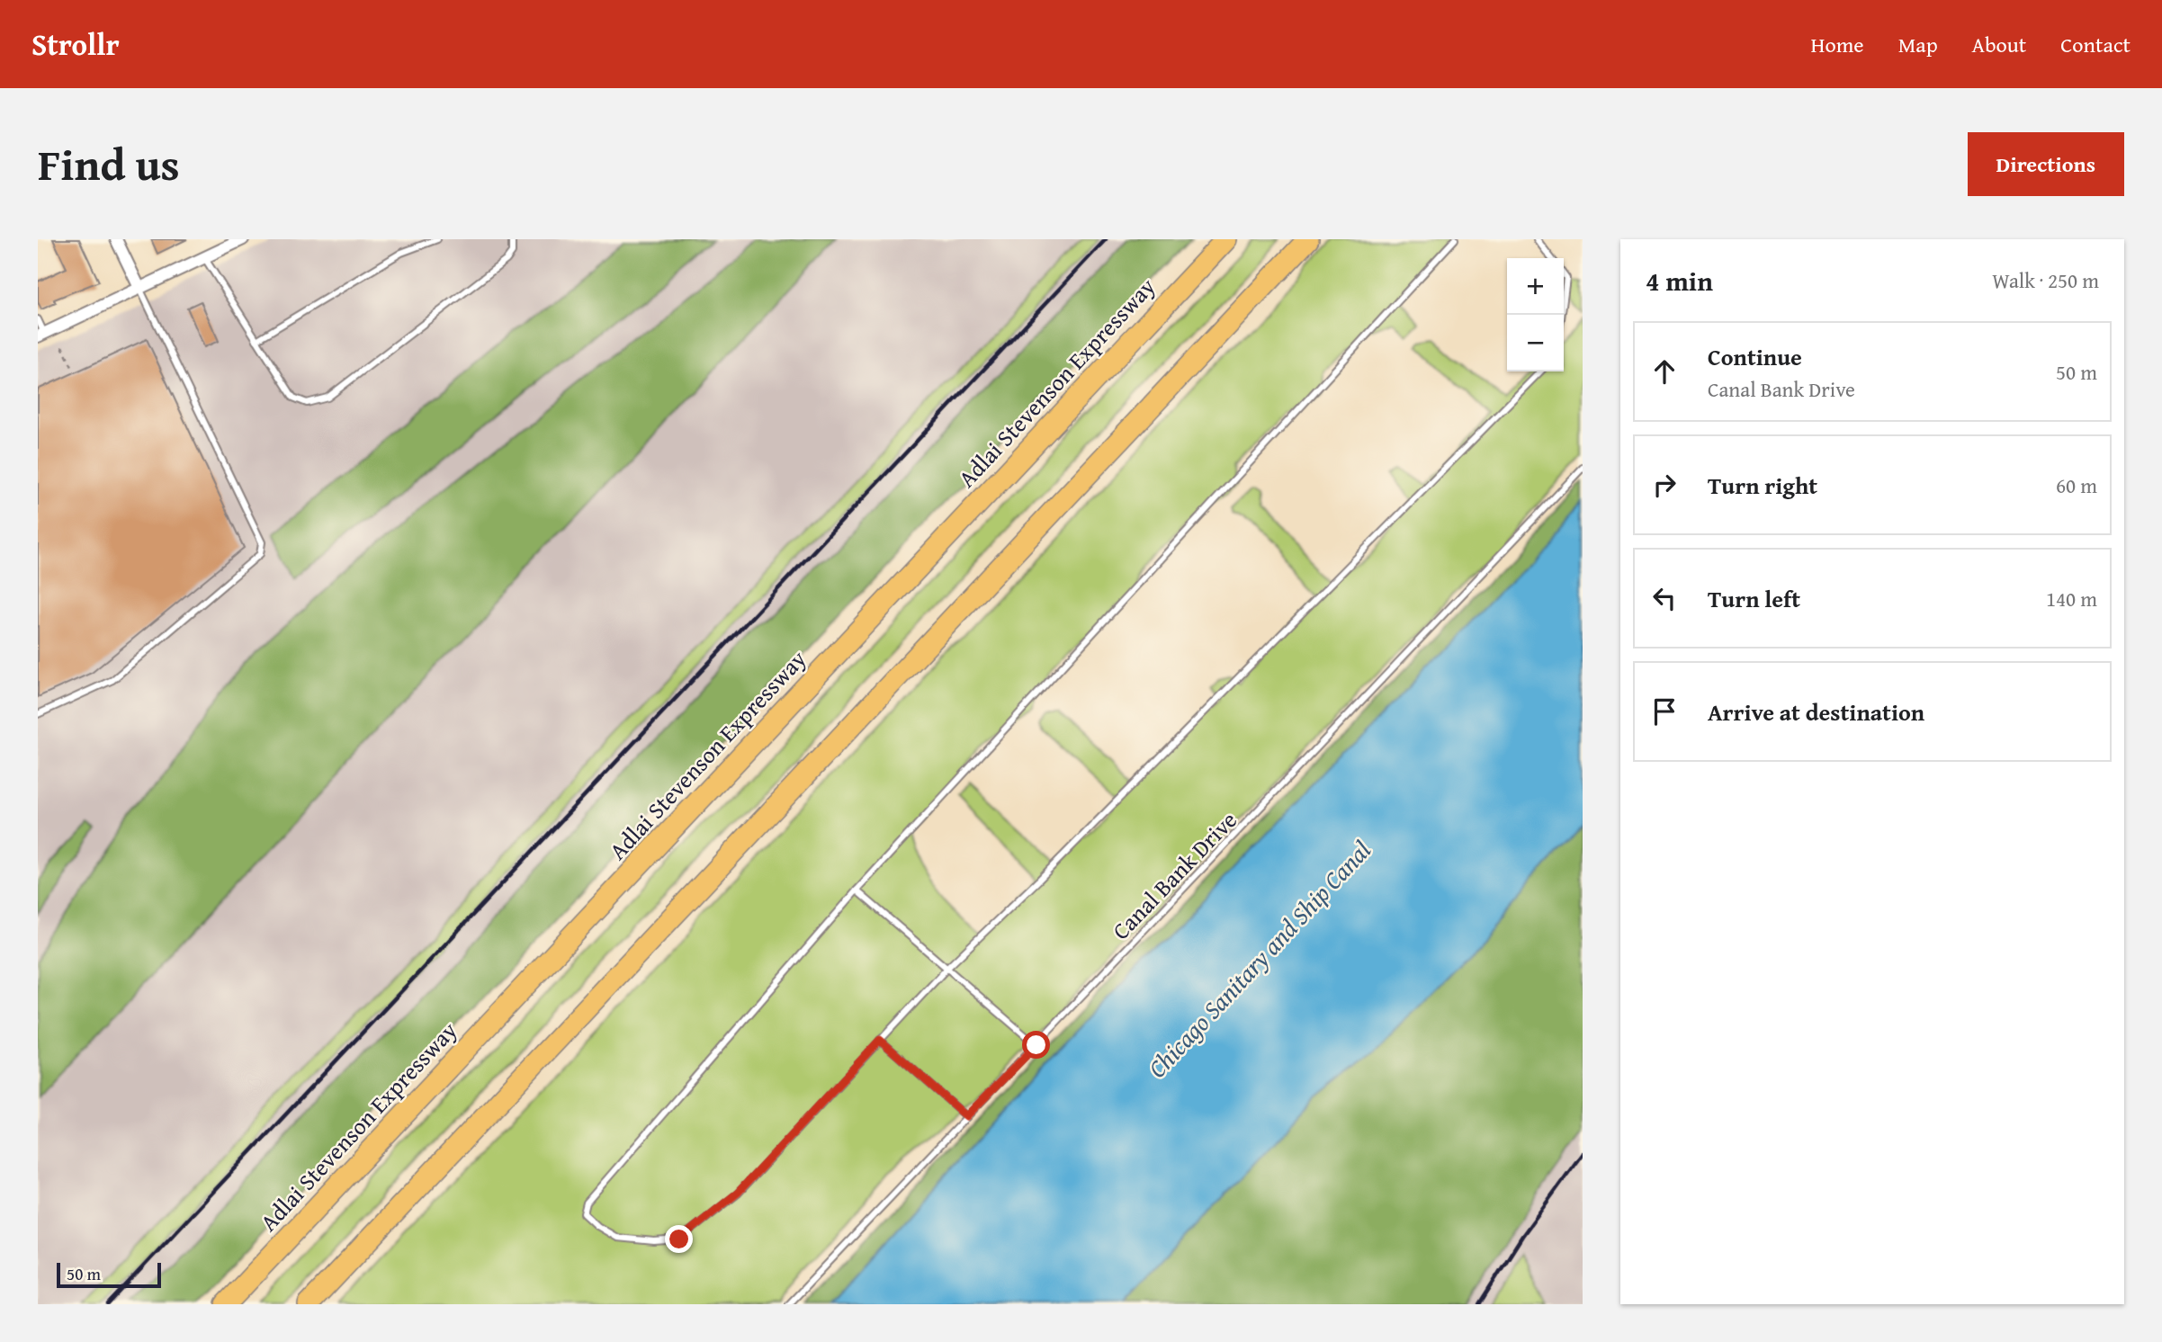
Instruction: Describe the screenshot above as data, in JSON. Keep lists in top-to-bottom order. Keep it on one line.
{"streets":{"highway":["Adlai Stevenson Expressway"],"lane":["Canal Bank Drive"]},"water":["Chicago Sanitary and Ship Canal"],"scale_bar":"50 m","page":{"header":"Strollr","nav":["Home","Map","About","Contact"],"title":"Find us","buttons":"Directions","heading":["4 min","Walk · 250 m"],"map_buttons":["+","−"],"list":[["Continue","Canal Bank Drive","50 m"],["Turn right","60 m"],["Turn left","140 m"],"Arrive at destination"],"scale":"50 m"}}
